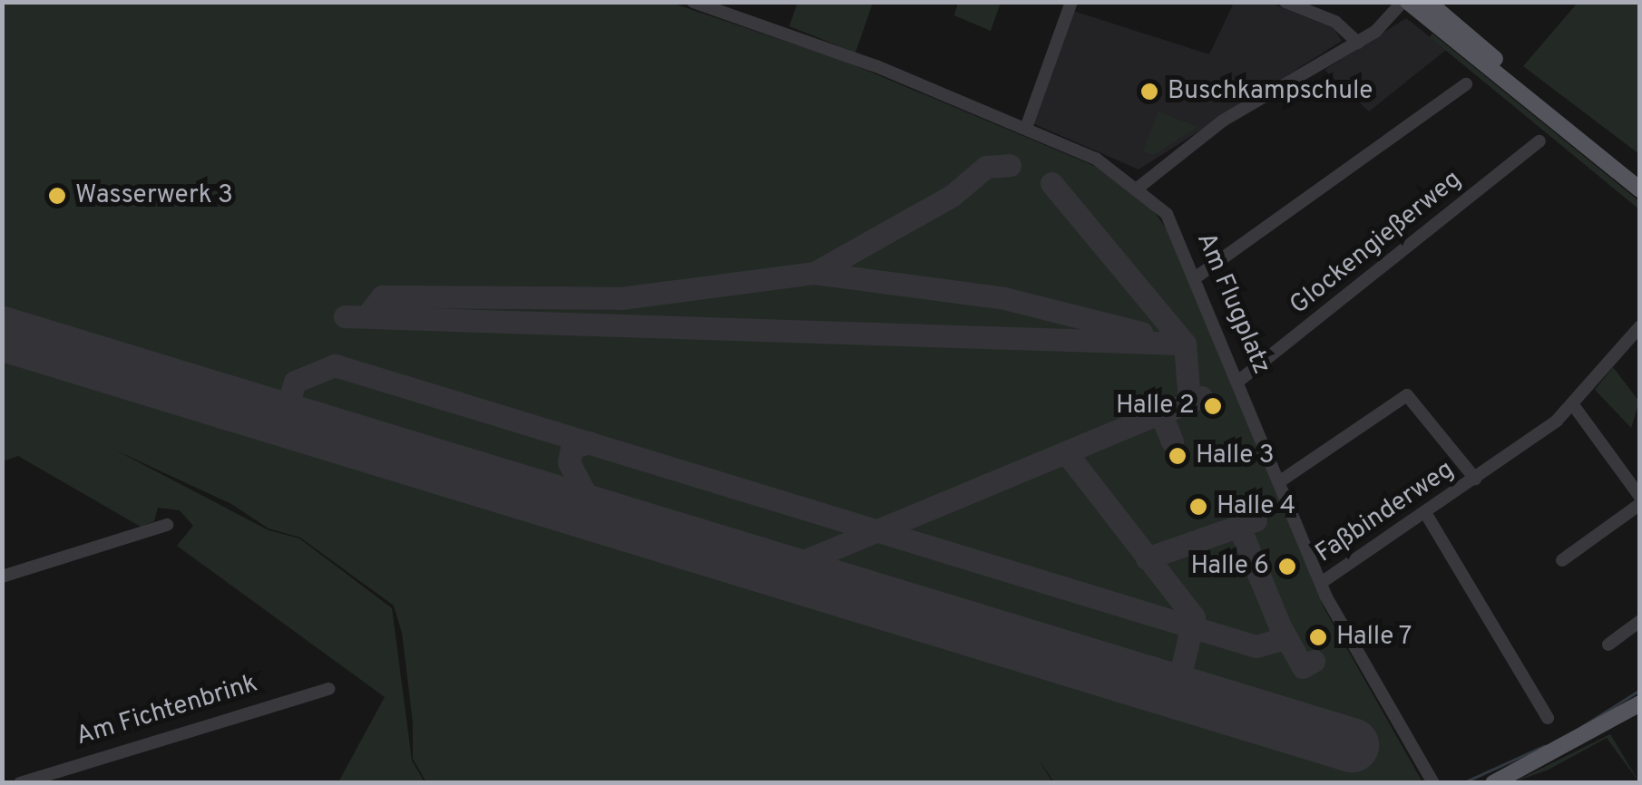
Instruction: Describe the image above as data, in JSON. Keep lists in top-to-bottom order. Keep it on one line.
{"streets":{"street":["Glockengießerweg","Am Flugplatz","Faßbinderweg","Am Fichtenbrink"]},"crossings":[["Glockengießerweg","Am Flugplatz"],["Am Flugplatz","Faßbinderweg"]],"places":["Buschkampschule","Wasserwerk 3","Halle 2","Halle 3","Halle 4","Halle 6","Halle 7"]}
